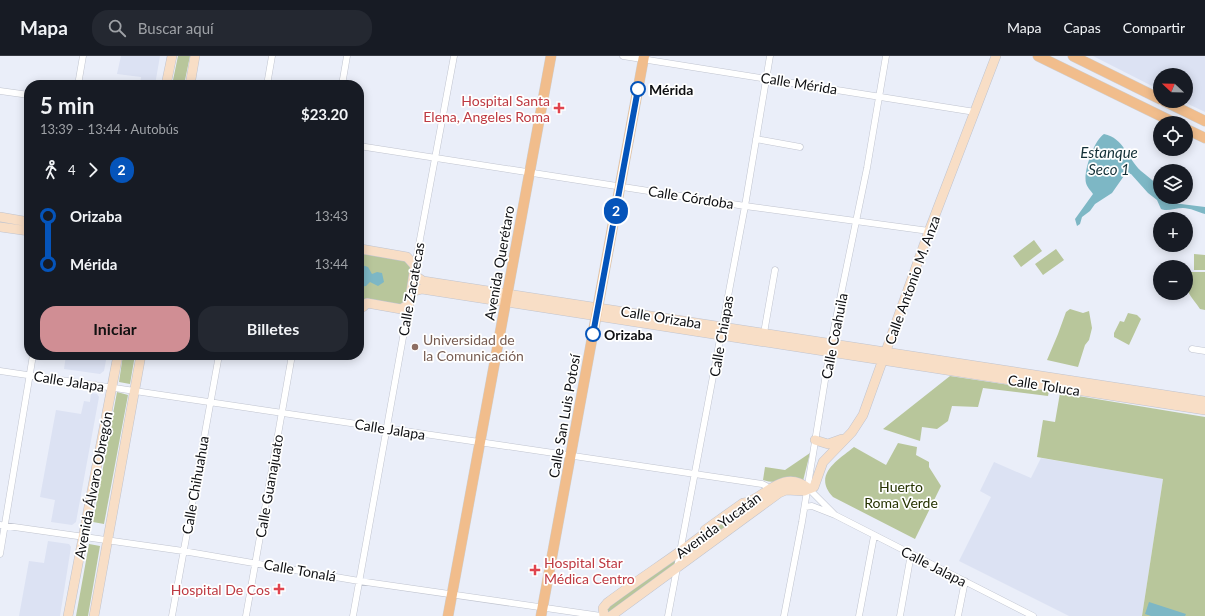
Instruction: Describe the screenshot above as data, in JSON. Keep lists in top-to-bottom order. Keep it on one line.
{"streets":{"main road":["Avenida Querétaro","Calle San Luis Potosí"],"street":["Calle Mérida","Calle Córdoba","Calle Antonio M. Anza","Calle Zacatecas","Calle Orizaba","Calle Chiapas","Calle Coahuila","Calle Jalapa","Calle Toluca","Avenida Álvaro Obregón","Calle Chihuahua","Calle Guanajuato","Avenida Yucatán","Calle Tonalá"]},"crossings":[["Calle Mérida","Calle Antonio M. Anza"],["Calle Mérida","Calle Chiapas"],["Calle Mérida","Calle Coahuila"],["Calle Mérida","Calle San Luis Potosí"],["Calle Córdoba","Avenida Querétaro"],["Calle Córdoba","Calle Antonio M. Anza"],["Calle Córdoba","Calle Zacatecas"],["Calle Córdoba","Calle Chiapas"],["Calle Córdoba","Calle Coahuila"],["Calle Córdoba","Calle San Luis Potosí"],["Avenida Querétaro","Calle Orizaba"],["Avenida Querétaro","Calle Jalapa"],["Avenida Querétaro","Calle Tonalá"],["Calle Antonio M. Anza","Calle Orizaba"],["Calle Antonio M. Anza","Calle Coahuila"],["Calle Antonio M. Anza","Calle Jalapa"],["Calle Antonio M. Anza","Calle Toluca"],["Calle Antonio M. Anza","Avenida Yucatán"],["Calle Zacatecas","Calle Orizaba"],["Calle Zacatecas","Calle Jalapa"],["Calle Zacatecas","Calle Tonalá"],["Calle Orizaba","Calle Chiapas"],["Calle Orizaba","Calle Coahuila"],["Calle Orizaba","Calle Toluca"],["Calle Orizaba","Calle San Luis Potosí"],["Calle Chiapas","Calle Jalapa"],["Calle Chiapas","Avenida Yucatán"],["Calle Coahuila","Calle Jalapa"],["Calle Coahuila","Avenida Yucatán"],["Calle Jalapa","Calle San Luis Potosí"],["Calle Jalapa","Avenida Álvaro Obregón"],["Calle Jalapa","Calle Chihuahua"],["Calle Jalapa","Calle Guanajuato"],["Calle Jalapa","Avenida Yucatán"],["Calle San Luis Potosí","Calle Tonalá"],["Avenida Álvaro Obregón","Calle Tonalá"],["Calle Chihuahua","Calle Tonalá"],["Calle Guanajuato","Calle Tonalá"]],"water":["Estanque Seco 1"],"parks":["Huerto Roma Verde"],"places":{"other":["Mérida","Orizaba","Universidad de la Comunicación"],"health":["Hospital Santa Elena, Angeles Roma","Hospital Star Médica Centro","Hospital De Cos"]},"lines":["bus line 2"],"north":"left","page":{"header":"Mapa","search":"Buscar aquí","nav":["Mapa","Capas","Compartir"],"on_map":"2","map_buttons":["+","−"],"heading":["5 min","13:39 – 13:44 · Autobús","$23.20"],"legs":["4","2"],"list":[{"name":"Orizaba","value":"13:43"},{"name":"Mérida","value":"13:44"}],"buttons":["Iniciar","Billetes"]}}
